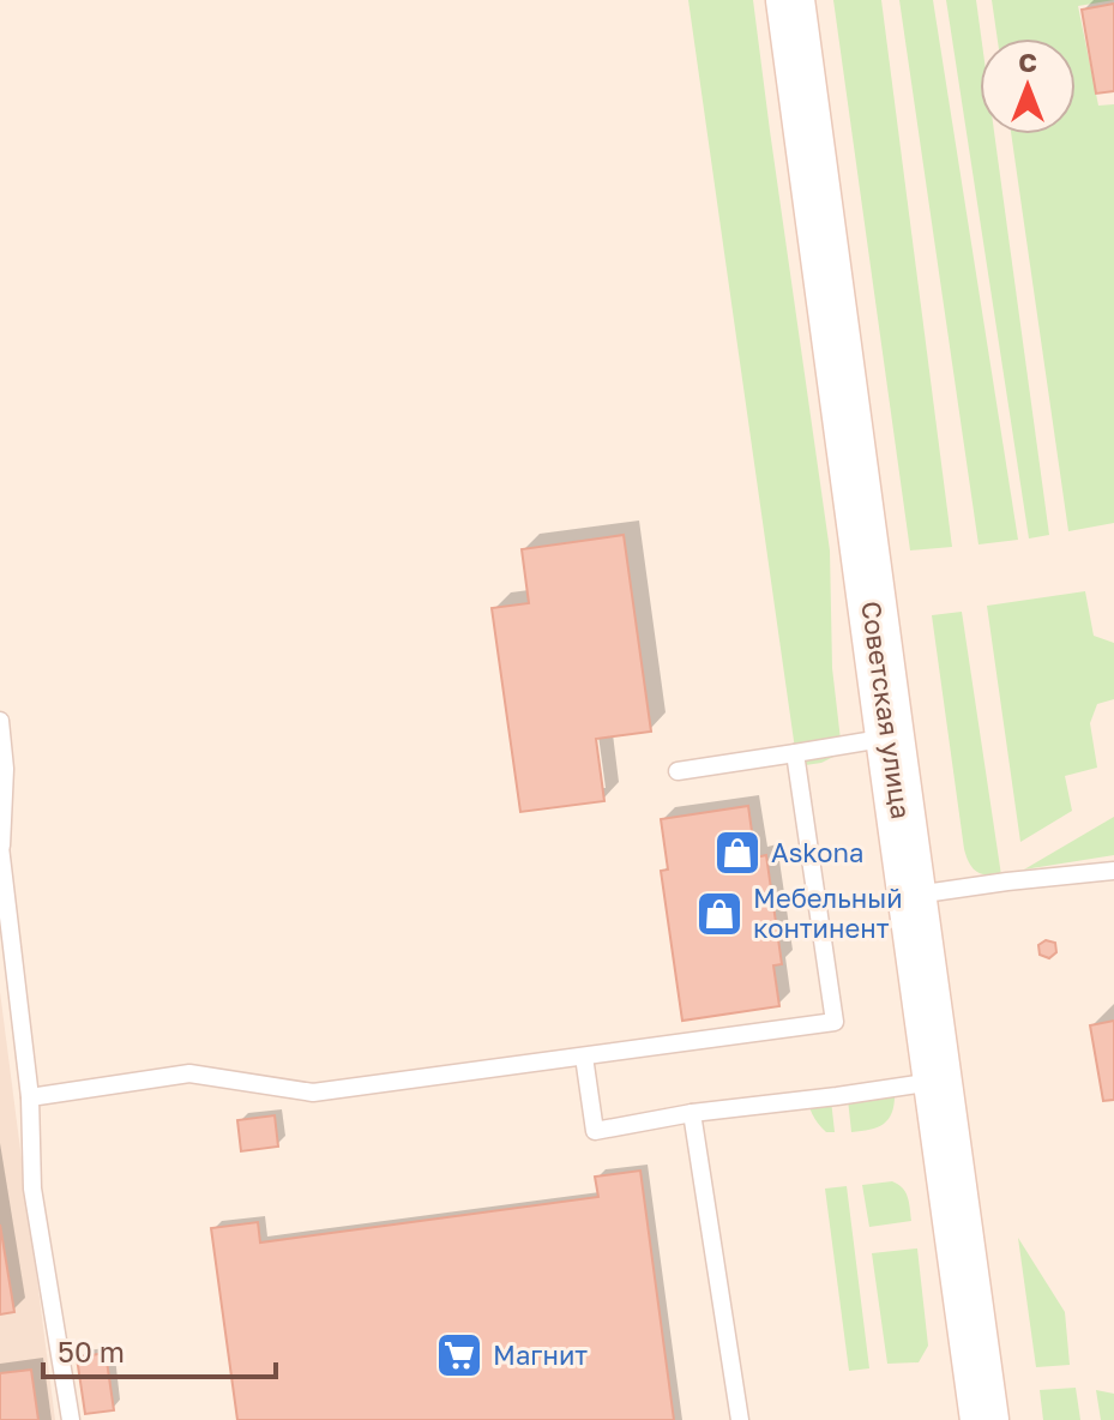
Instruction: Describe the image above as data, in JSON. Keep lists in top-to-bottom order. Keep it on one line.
{"streets":{"main road":["Советская улица"]},"places":{"shop":["Askona","Мебельный континент"],"supermarket":["Магнит"]},"scale_bar":"50 m","north":"top"}
